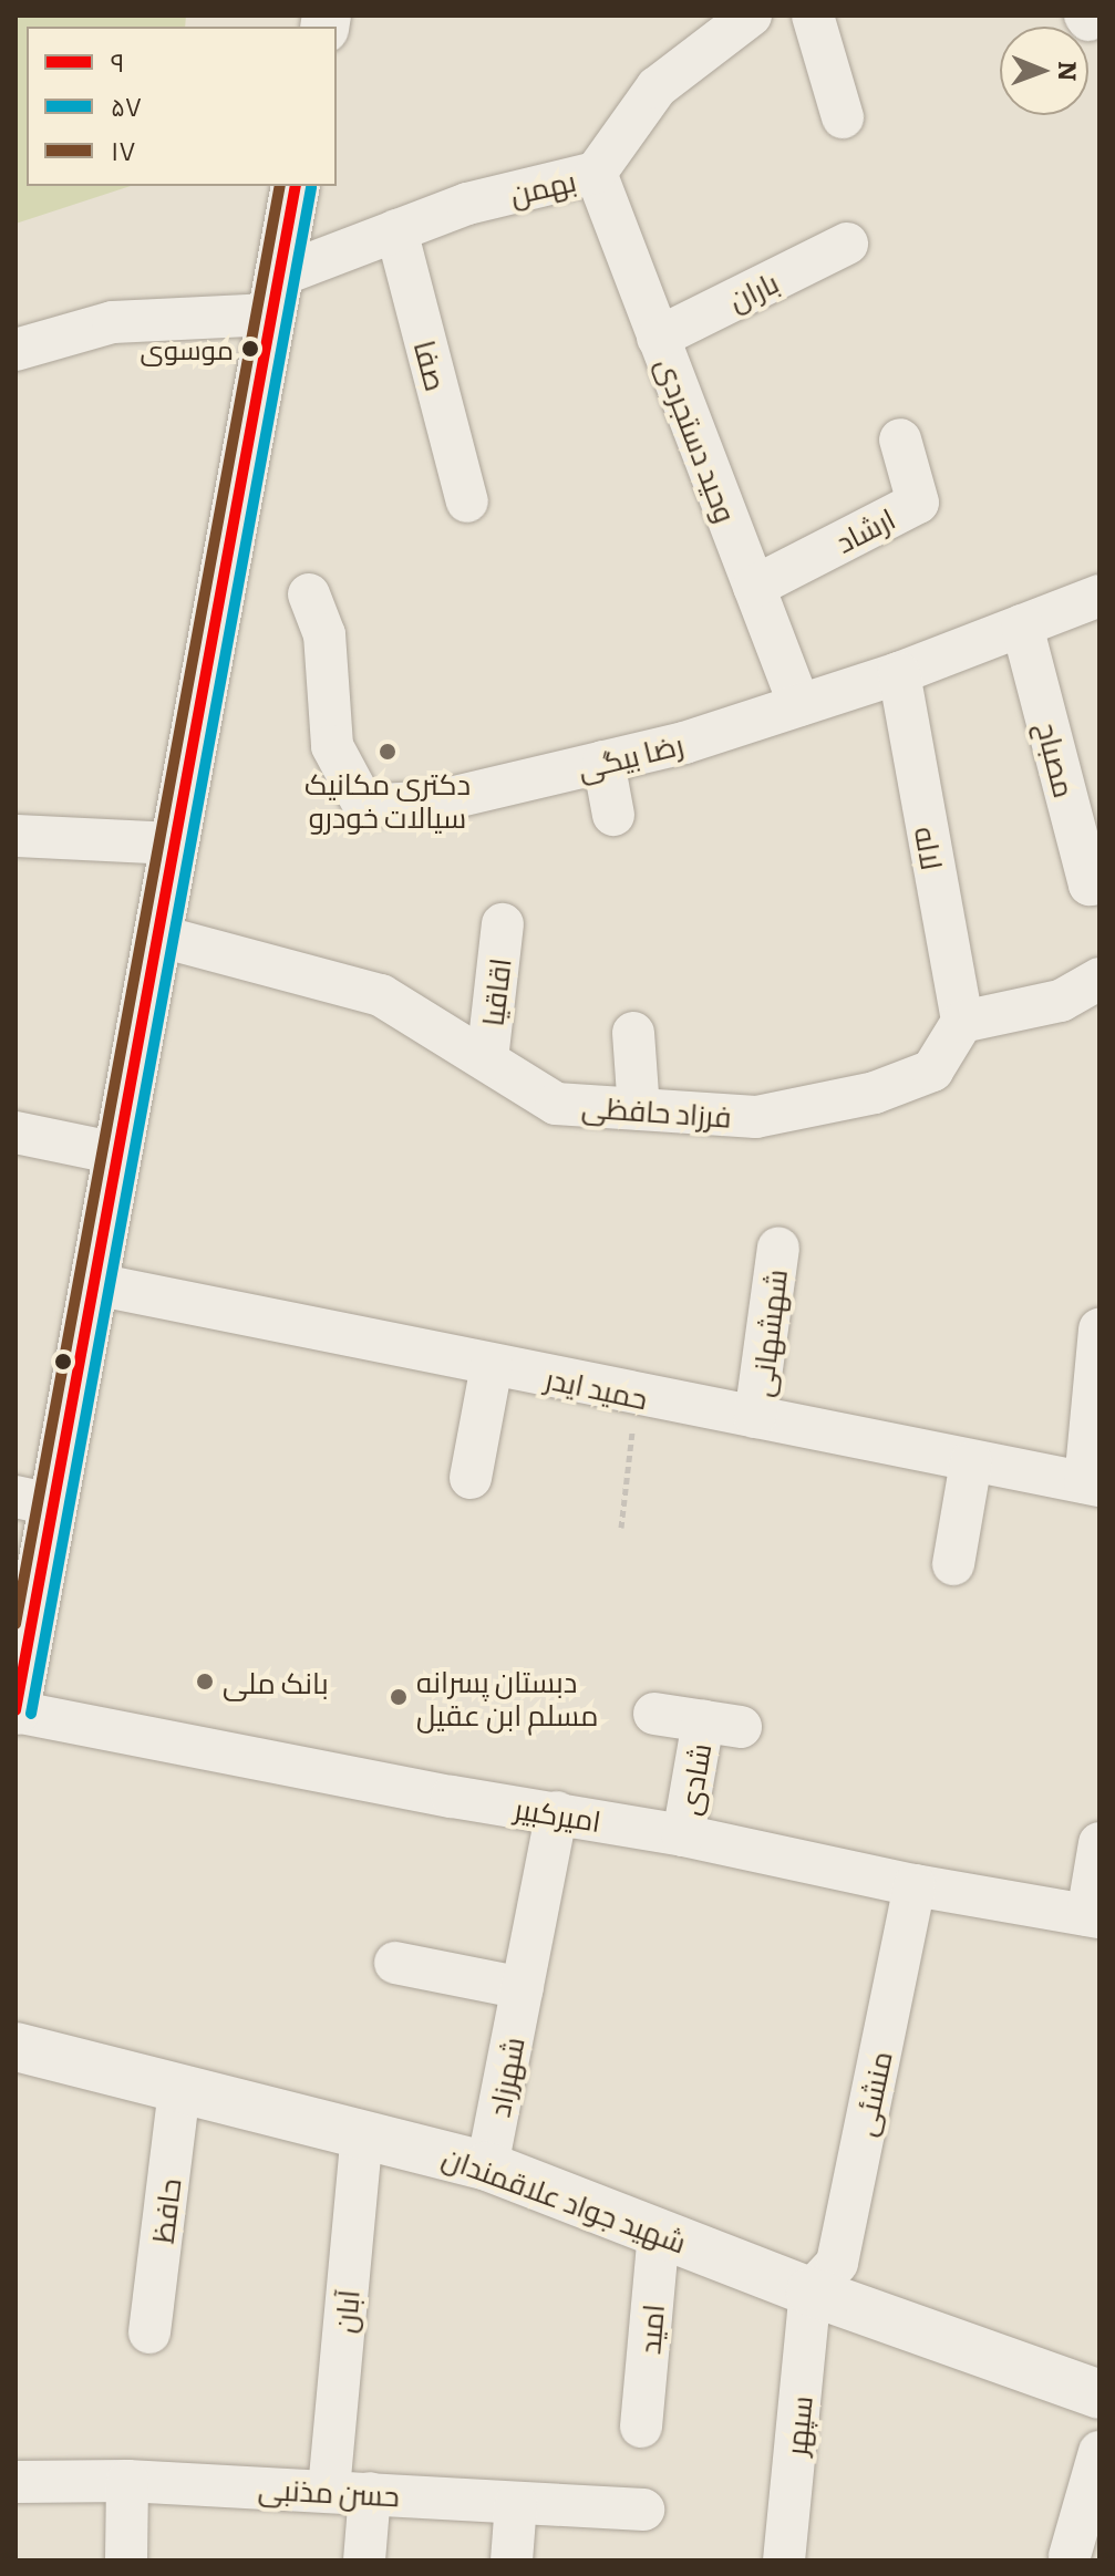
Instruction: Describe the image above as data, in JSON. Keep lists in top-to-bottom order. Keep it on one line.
{"streets":{"main road":["شهید جواد علاقمندان"],"street":["بهمن","باران","صفا","وحید دستجردی","ارشاد","رضا بیگی","مصباح","لاله","اقاقیا","فرزاد حافظی","شهشهانی","حمید ایدر","شادی","امیرکبیر","شهرزاد","منشئی","حافظ","آبان","امید","سپهر","حسن مذنبی"]},"crossings":[["بهمن","صفا"],["بهمن","وحید دستجردی"],["باران","وحید دستجردی"],["وحید دستجردی","ارشاد"],["وحید دستجردی","رضا بیگی"],["رضا بیگی","مصباح"],["رضا بیگی","لاله"],["لاله","فرزاد حافظی"],["اقاقیا","فرزاد حافظی"],["شهشهانی","حمید ایدر"],["شادی","امیرکبیر"],["امیرکبیر","شهرزاد"],["امیرکبیر","منشئی"],["شهرزاد","شهید جواد علاقمندان"],["منشئی","شهید جواد علاقمندان"],["منشئی","سپهر"],["شهید جواد علاقمندان","حافظ"],["شهید جواد علاقمندان","آبان"],["شهید جواد علاقمندان","امید"],["شهید جواد علاقمندان","سپهر"],["آبان","حسن مذنبی"]],"places":["موسوی","دکتری مکانیک سیالات خودرو","بانک ملی","دبستان پسرانه مسلم ابن عقیل"],"lines":["transit line ۹","transit line ۱۷","transit line ۵۷"],"legend":["۹","۵۷","۱۷"],"north":"right"}
